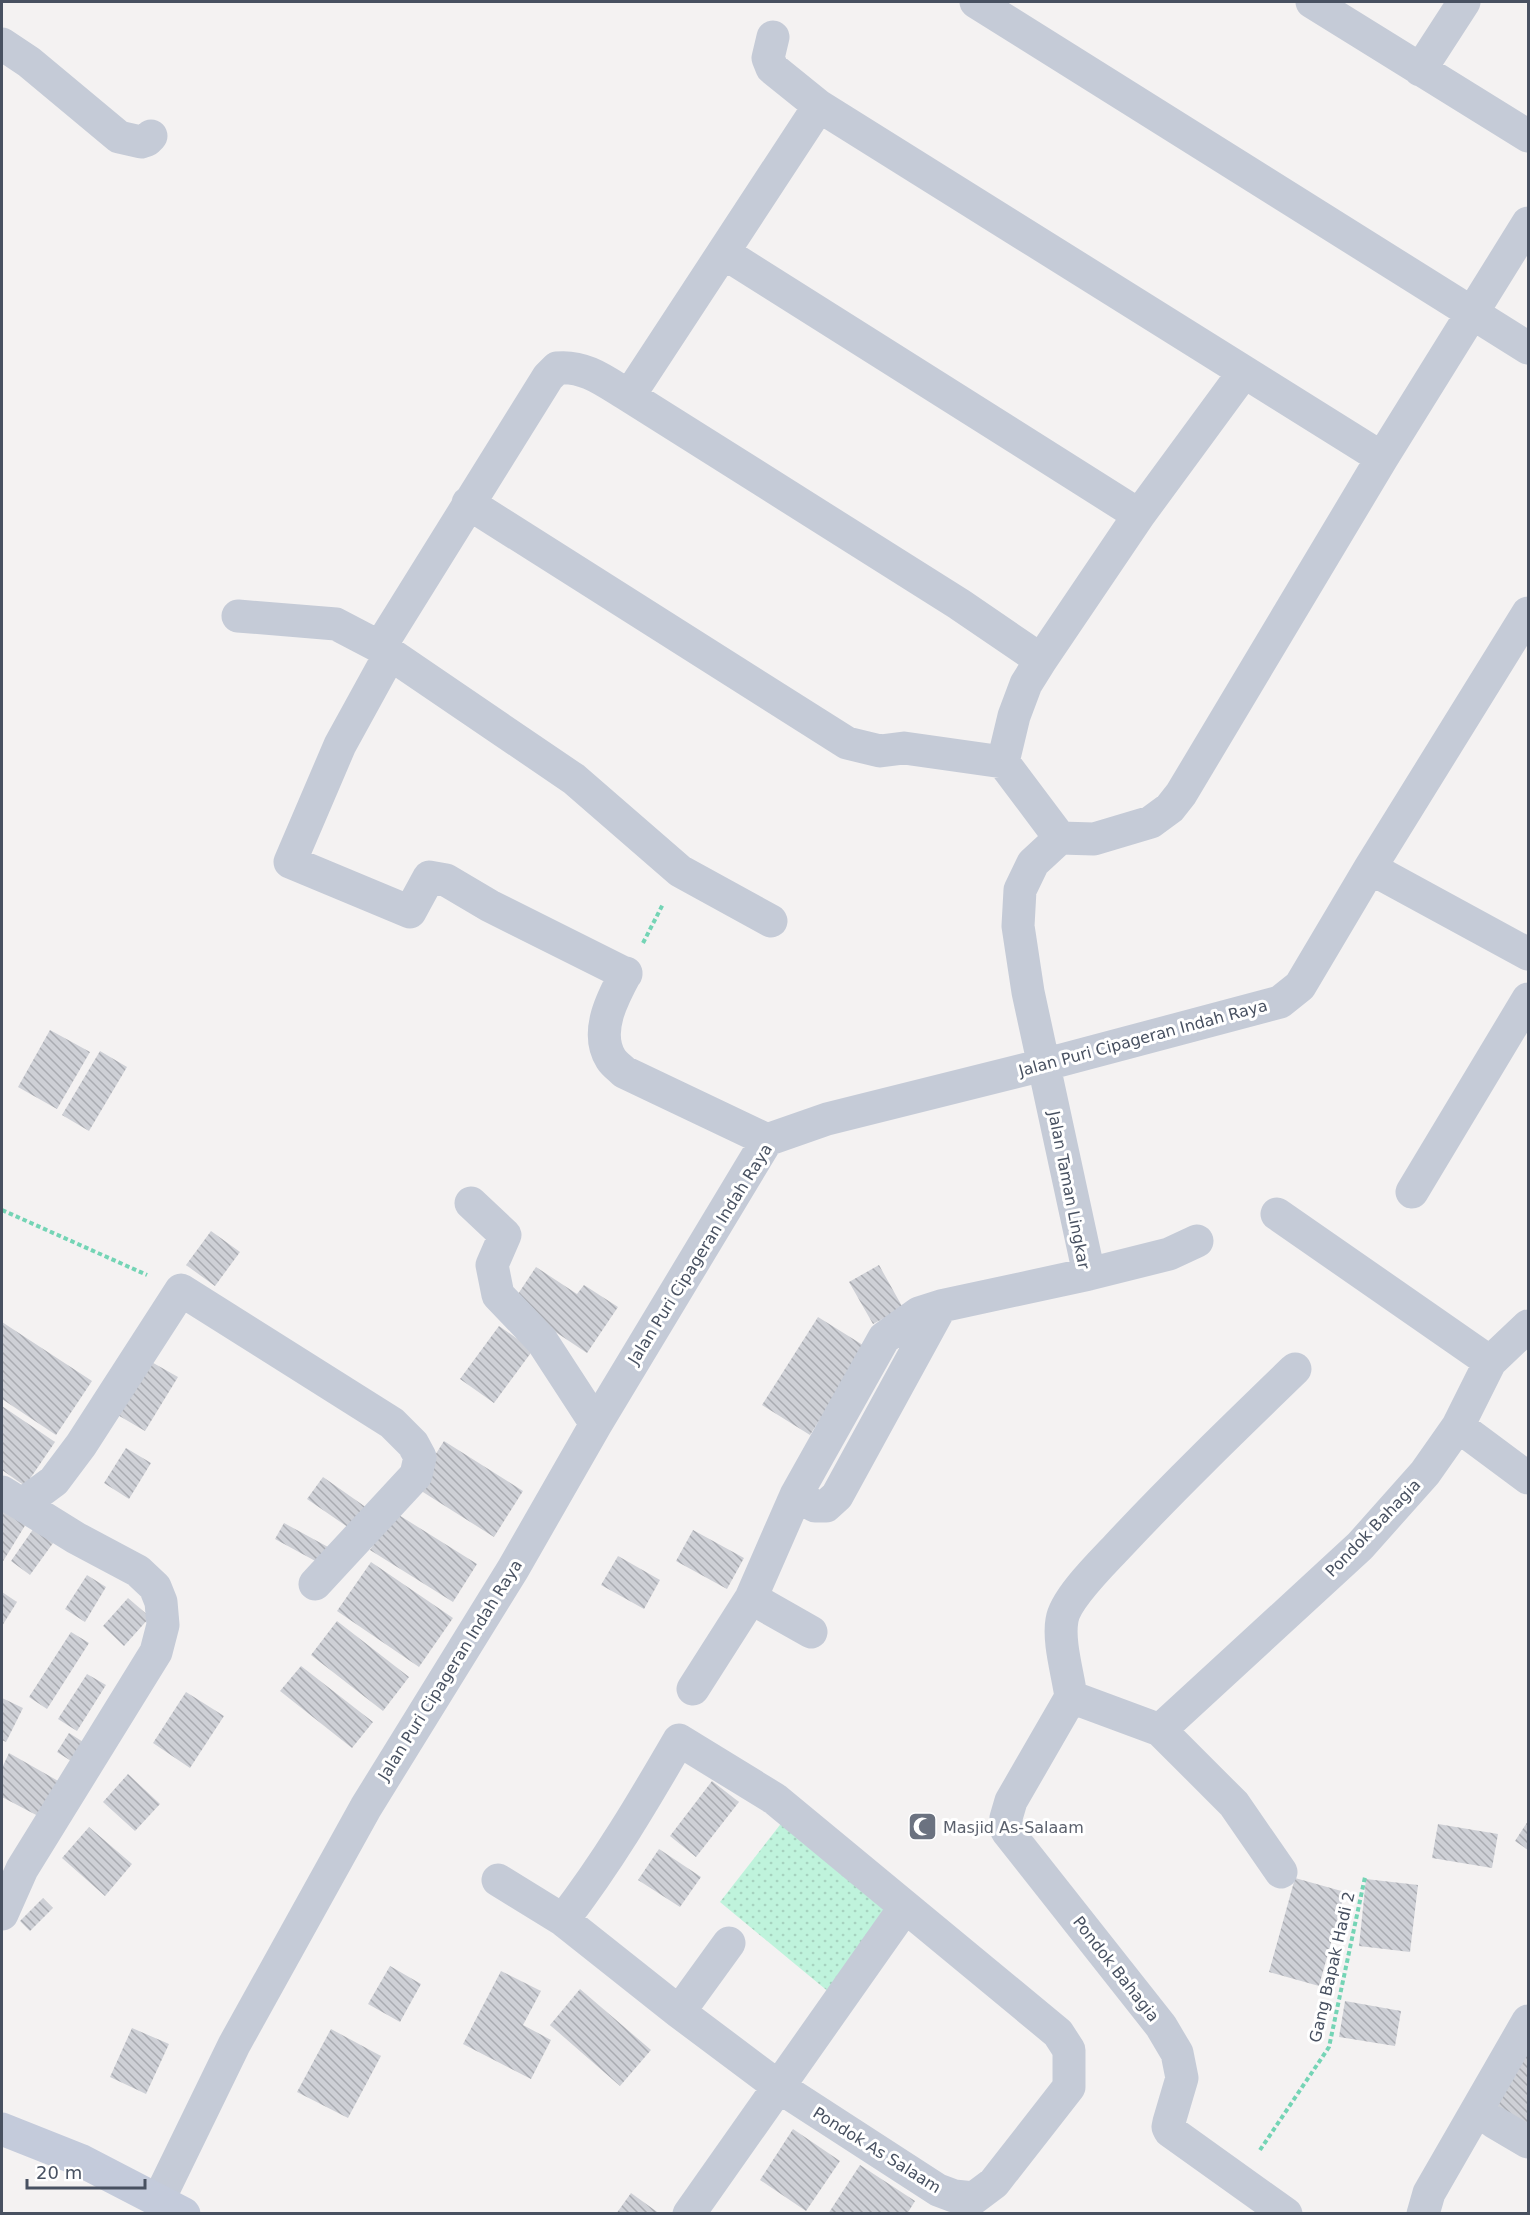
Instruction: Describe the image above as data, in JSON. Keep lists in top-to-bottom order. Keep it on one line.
{"streets":{"street":["Jalan Puri Cipageran Indah Raya","Jalan Taman Lingkar","Pondok Bahagia","Pondok As Salaam"],"path":["Gang Bapak Hadi 2"]},"crossings":[["Jalan Puri Cipageran Indah Raya","Jalan Taman Lingkar"],["Pondok Bahagia","Gang Bapak Hadi 2"]],"places":{"mosque":["Masjid As-Salaam"]},"scale_bar":"20 m"}
